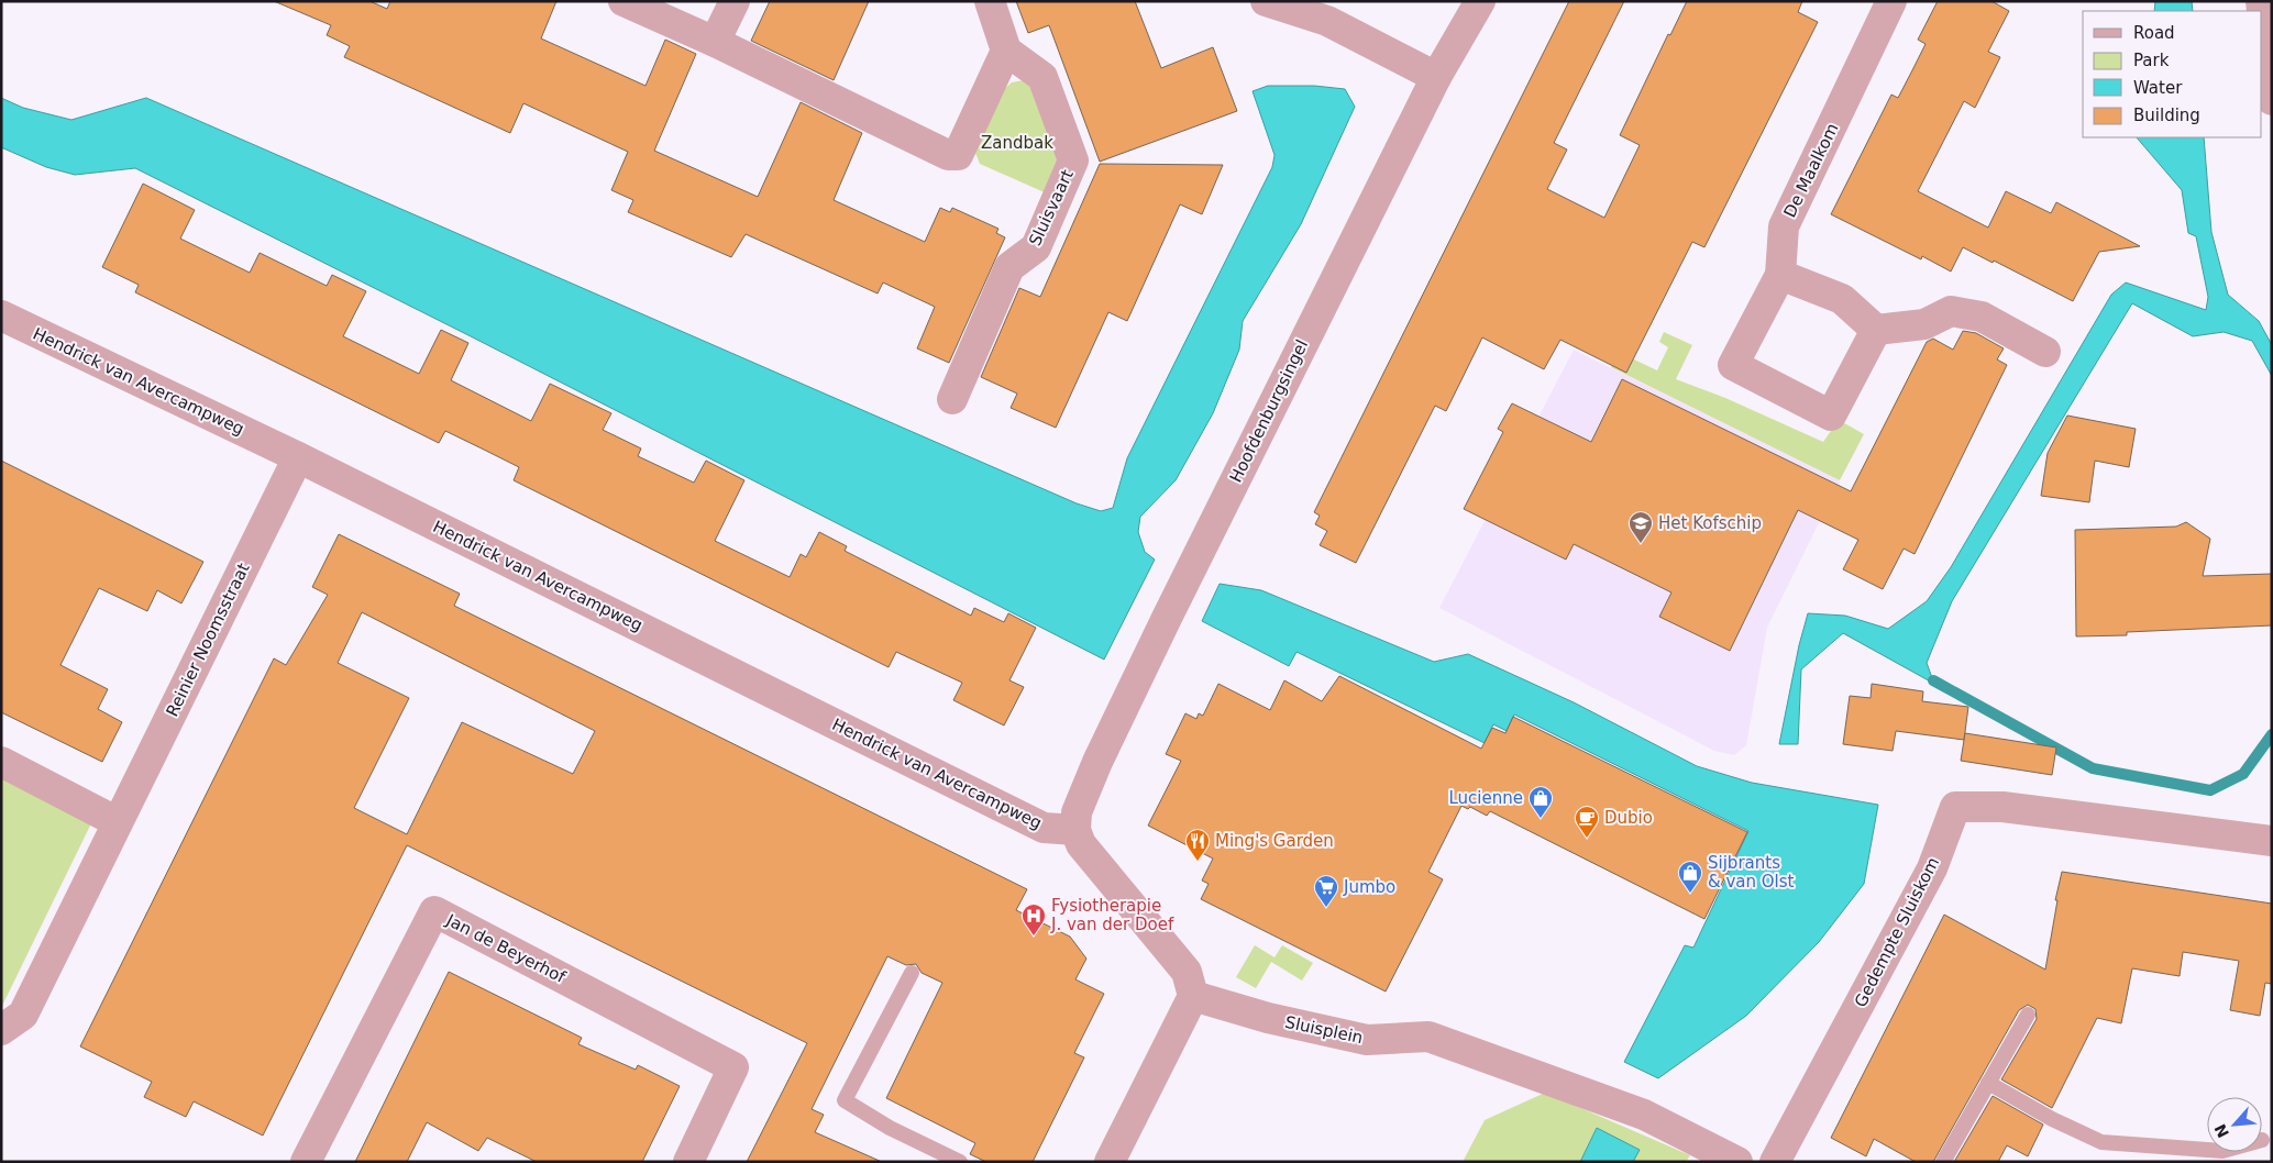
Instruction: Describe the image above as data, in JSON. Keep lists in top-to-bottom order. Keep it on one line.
{"streets":{"street":["De Maalkom","Sluisvaart","Hendrick van Avercampweg","Hoofdenburgsingel","Reinier Noomsstraat","Gedempte Sluiskom","Jan de Beyerhof","Sluisplein"]},"crossings":[["Hendrick van Avercampweg","Hoofdenburgsingel"],["Hendrick van Avercampweg","Reinier Noomsstraat"]],"parks":["Zandbak"],"places":{"school or university":["Het Kofschip"],"shop":["Lucienne","Sijbrants & van Olst"],"cafe":["Dubio"],"restaurant":["Ming's Garden"],"supermarket":["Jumbo"],"hospital":["Fysiotherapie J. van der Doef"]},"legend":["Road","Park","Water","Building"],"north":"bottom left"}
